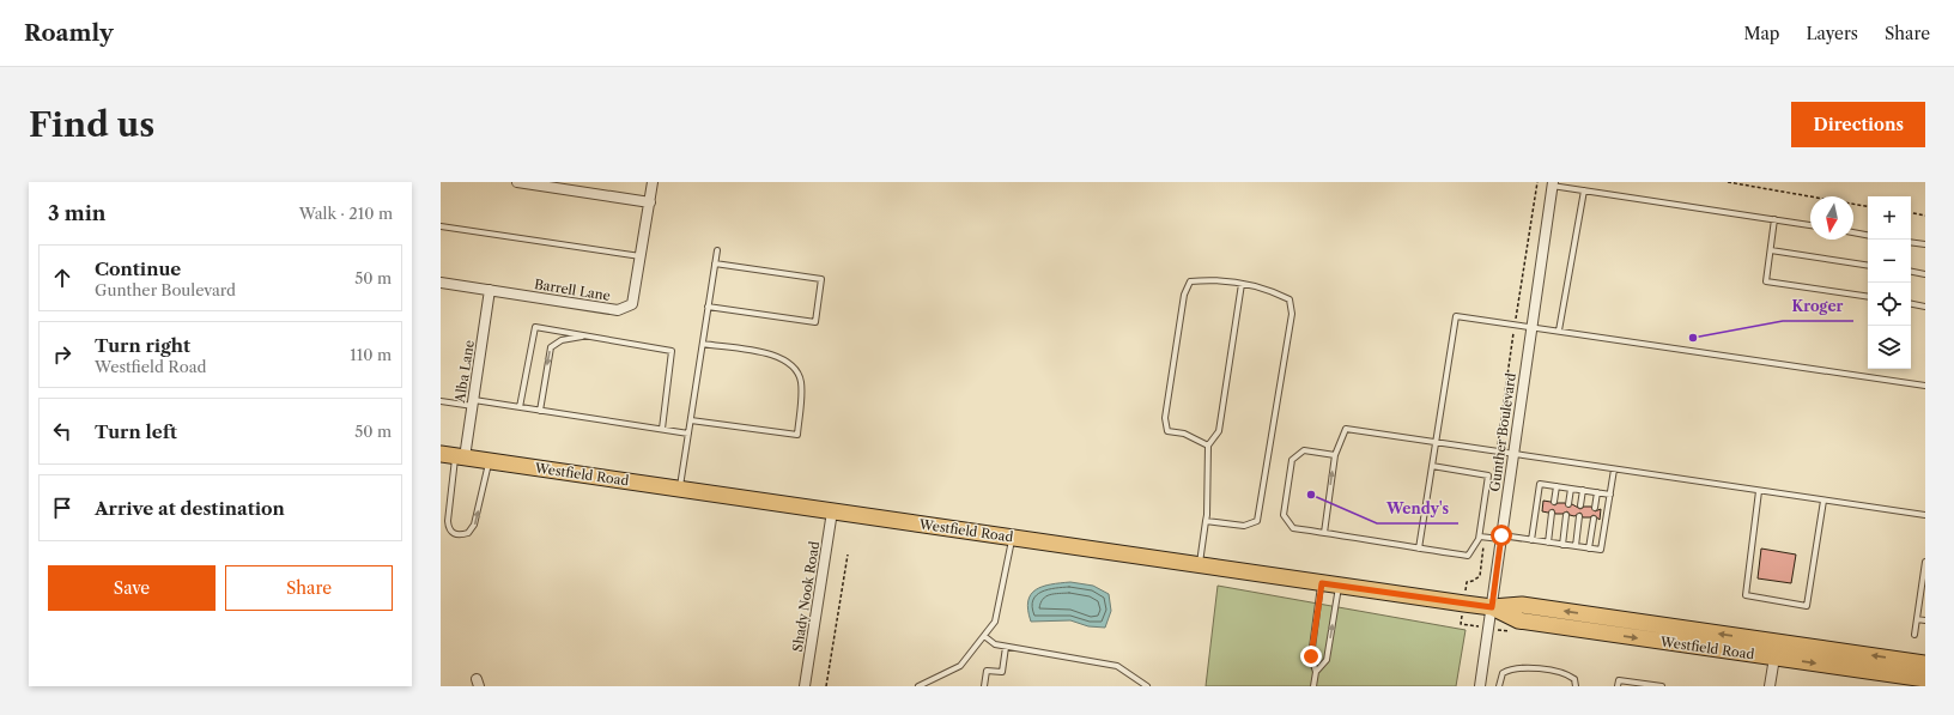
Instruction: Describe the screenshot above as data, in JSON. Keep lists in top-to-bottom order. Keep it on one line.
{"streets":{"main road":["Westfield Road"],"street":["Barrell Lane","Alba Lane","Gunther Boulevard","Shady Nook Road"]},"crossings":[["Barrell Lane","Alba Lane"],["Alba Lane","Westfield Road"],["Gunther Boulevard","Westfield Road"],["Westfield Road","Shady Nook Road"]],"places":["Kroger","Wendy's"],"north":"bottom","page":{"header":"Roamly","nav":["Map","Layers","Share"],"buttons":["Directions",["Save","Share"]],"title":"Find us","heading":["3 min","Walk · 210 m"],"map_buttons":["+","−"],"list":[["Continue","Gunther Boulevard","50 m"],["Turn right","Westfield Road","110 m"],["Turn left","50 m"],"Arrive at destination"]}}
